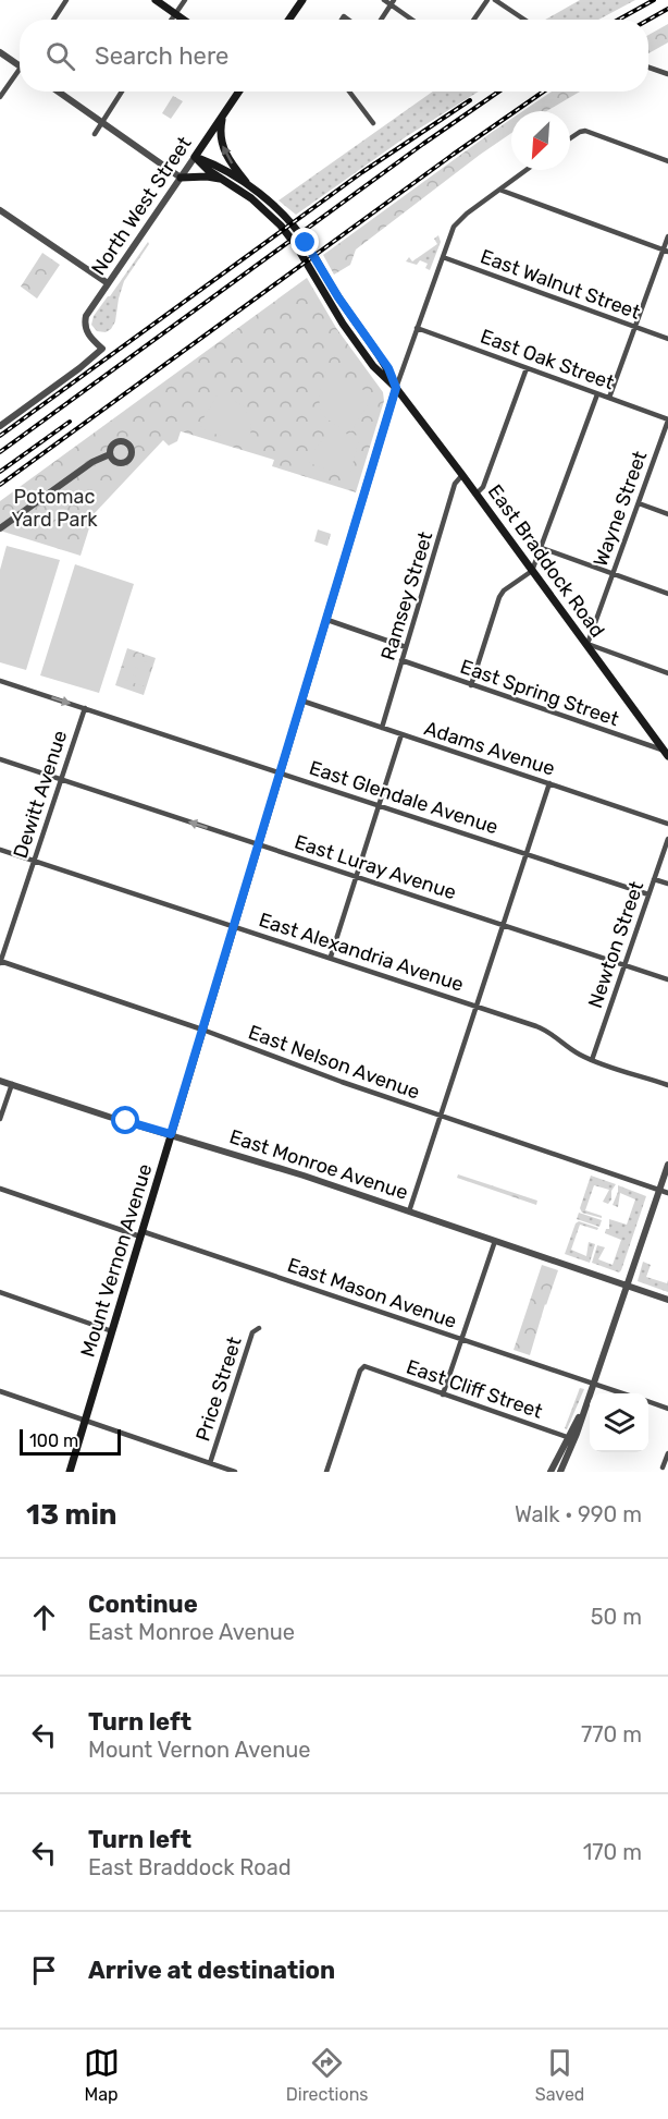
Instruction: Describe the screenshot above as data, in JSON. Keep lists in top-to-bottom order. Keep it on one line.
{"streets":{"main road":["North West Street","East Braddock Road","Mount Vernon Avenue"],"street":["East Walnut Street","East Oak Street","Wayne Street","Ramsey Street","East Spring Street","Adams Avenue","Dewitt Avenue","East Glendale Avenue","East Luray Avenue","Newton Street","East Alexandria Avenue","East Nelson Avenue","East Monroe Avenue","East Mason Avenue","Price Street","East Cliff Street"]},"crossings":[["North West Street","East Braddock Road"],["East Walnut Street","Mount Vernon Avenue"],["East Oak Street","Wayne Street"],["East Oak Street","Mount Vernon Avenue"],["Wayne Street","East Braddock Road"],["East Braddock Road","Ramsey Street"],["East Braddock Road","East Spring Street"],["East Braddock Road","Mount Vernon Avenue"],["Ramsey Street","East Spring Street"],["Ramsey Street","Adams Avenue"],["Adams Avenue","Mount Vernon Avenue"],["Dewitt Avenue","East Glendale Avenue"],["Dewitt Avenue","East Luray Avenue"],["Dewitt Avenue","East Alexandria Avenue"],["Dewitt Avenue","East Nelson Avenue"],["East Glendale Avenue","Newton Street"],["East Glendale Avenue","Mount Vernon Avenue"],["East Luray Avenue","Newton Street"],["East Luray Avenue","Mount Vernon Avenue"],["Newton Street","East Alexandria Avenue"],["East Alexandria Avenue","Mount Vernon Avenue"],["East Nelson Avenue","Mount Vernon Avenue"],["East Monroe Avenue","Mount Vernon Avenue"],["Mount Vernon Avenue","East Mason Avenue"]],"parks":["Potomac Yard Park"],"scale_bar":"100 m","north":"bottom left","page":{"search":"Search here","scale":"100 m","heading":["13 min","Walk · 990 m"],"list":[["Continue","East Monroe Avenue","50 m"],["Turn left","Mount Vernon Avenue","770 m"],["Turn left","East Braddock Road","170 m"],"Arrive at destination"],"nav":["Map","Directions","Saved"]}}
